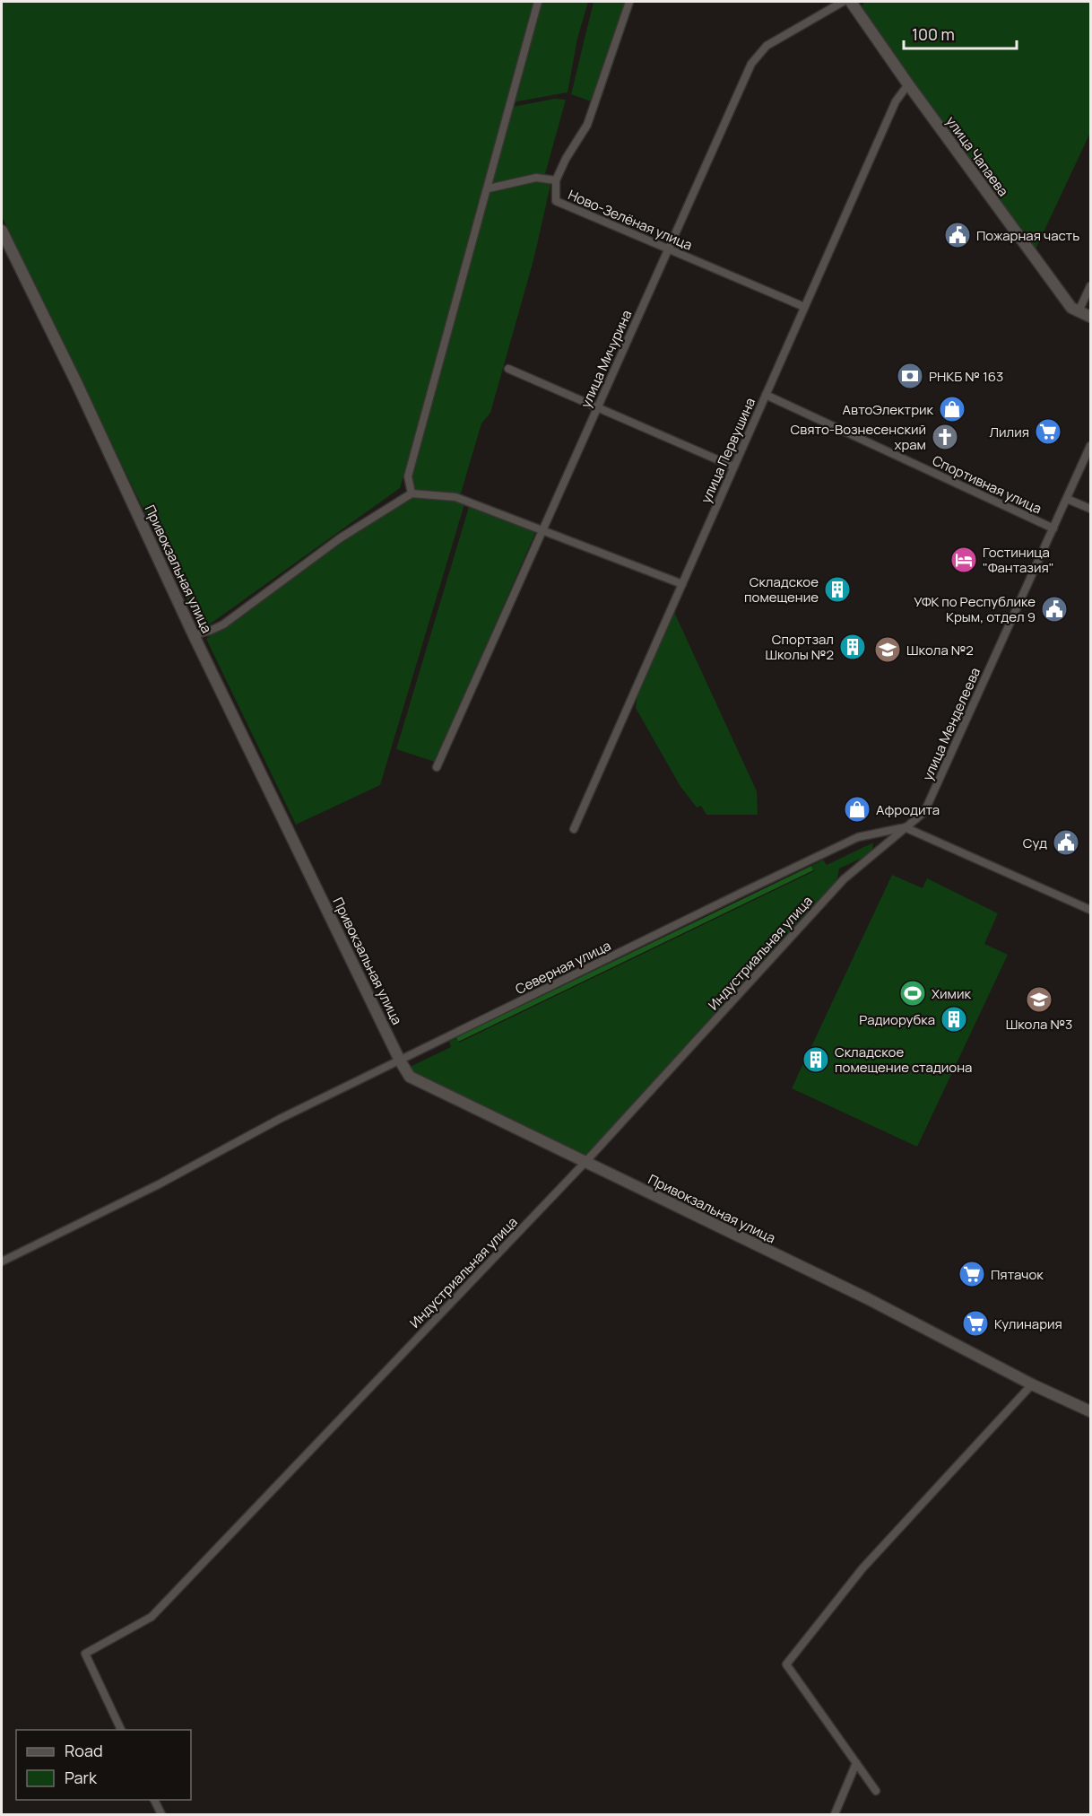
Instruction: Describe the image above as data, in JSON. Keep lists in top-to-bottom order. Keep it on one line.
{"streets":{"main road":["улица Чапаева","Привокзальная улица"],"street":["Ново-Зелёная улица","улица Мичурина","улица Первушина","Спортивная улица","улица Менделеева","Индустриальная улица","Северная улица"]},"crossings":[["улица Чапаева","улица Первушина"],["Ново-Зелёная улица","улица Мичурина"],["Ново-Зелёная улица","улица Первушина"],["улица Первушина","Спортивная улица"],["Спортивная улица","улица Менделеева"],["Привокзальная улица","Индустриальная улица"],["Привокзальная улица","Северная улица"],["улица Менделеева","Индустриальная улица"],["улица Менделеева","Северная улица"],["Индустриальная улица","Северная улица"]],"places":{"public building":["Пожарная часть","УФК по Республике Крым, отдел 9","Суд"],"bank":["РНКБ № 163"],"shop":["АвтоЭлектрик","Афродита"],"supermarket":["Лилия","Пятачок","Кулинария"],"church":["Свято-Вознесенский храм"],"hotel":["Гостиница \"Фантазия\""],"building":["Складское помещение","Спортзал Школы №2","Радиорубка","Складское помещение стадиона"],"school or university":["Школа №2","Школа №3"],"sports":["Химик"]},"legend":["Road","Park"],"scale_bar":"100 m"}
